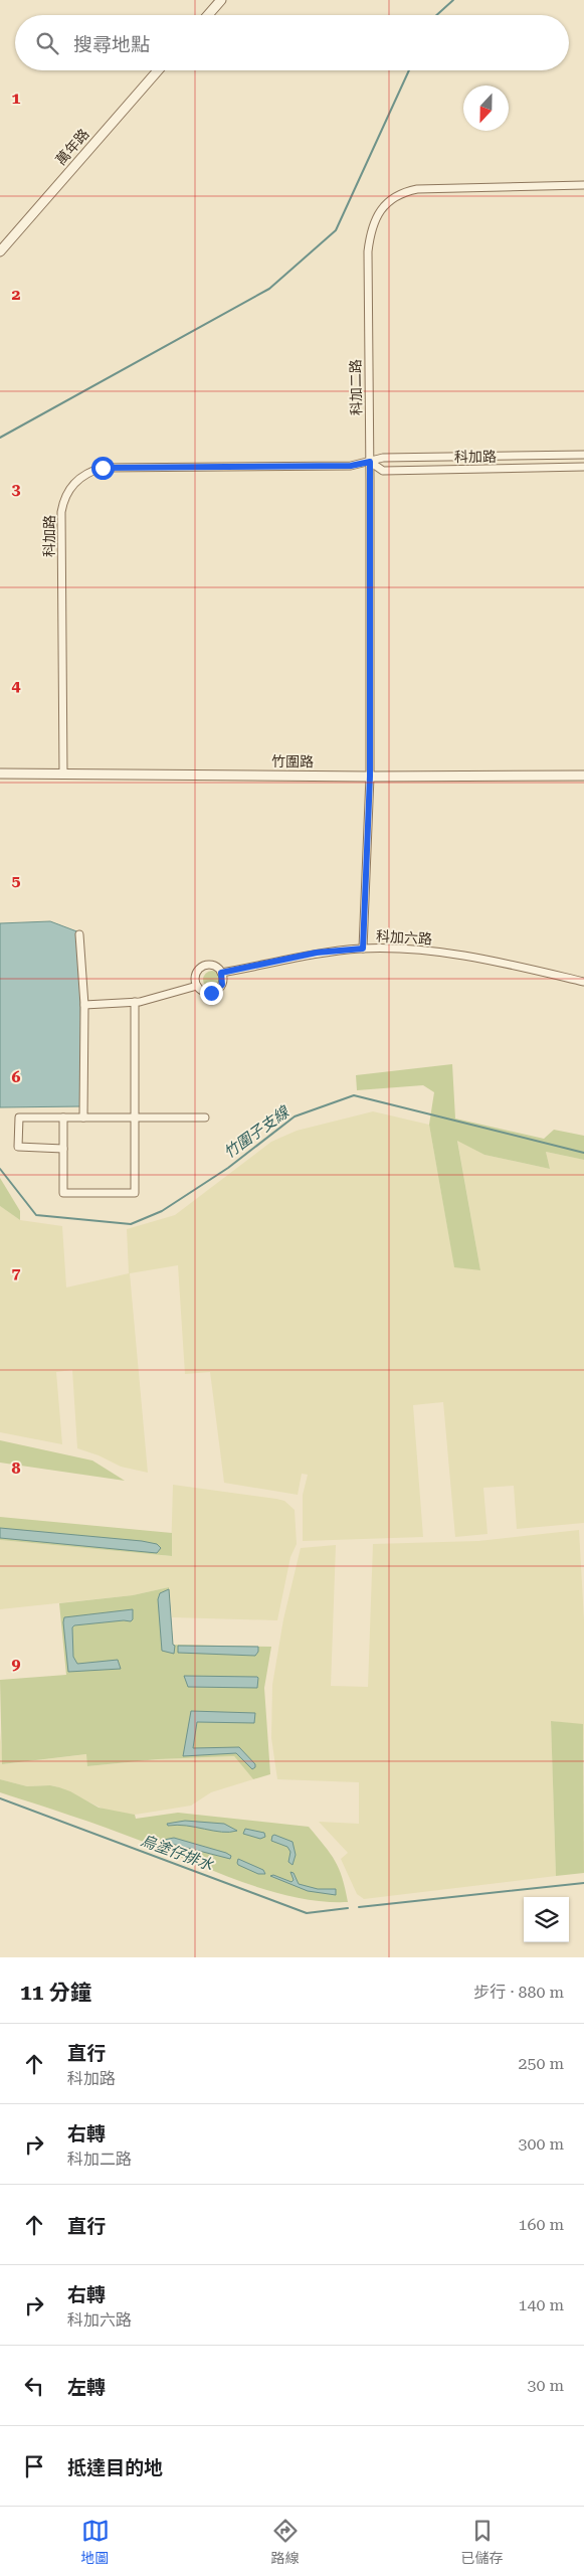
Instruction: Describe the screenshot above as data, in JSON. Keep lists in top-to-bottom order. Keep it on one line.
{"streets":{"street":["萬年路","科加二路","科加路","竹圍路","科加六路"]},"crossings":[["科加二路","科加路"],["科加二路","竹圍路"],["科加二路","科加六路"],["科加路","竹圍路"]],"water":["竹圍子支線","烏塗仔排水"],"north":"bottom","page":{"search":"搜尋地點","heading":["11 分鐘","步行 · 880 m"],"list":[["直行","科加路","250 m"],["右轉","科加二路","300 m"],["直行","160 m"],["右轉","科加六路","140 m"],["左轉","30 m"],"抵達目的地"],"nav":["地圖","路線","已儲存"]},"grid":{"rows":["1","2","3","4","5","6","7","8","9"]}}
